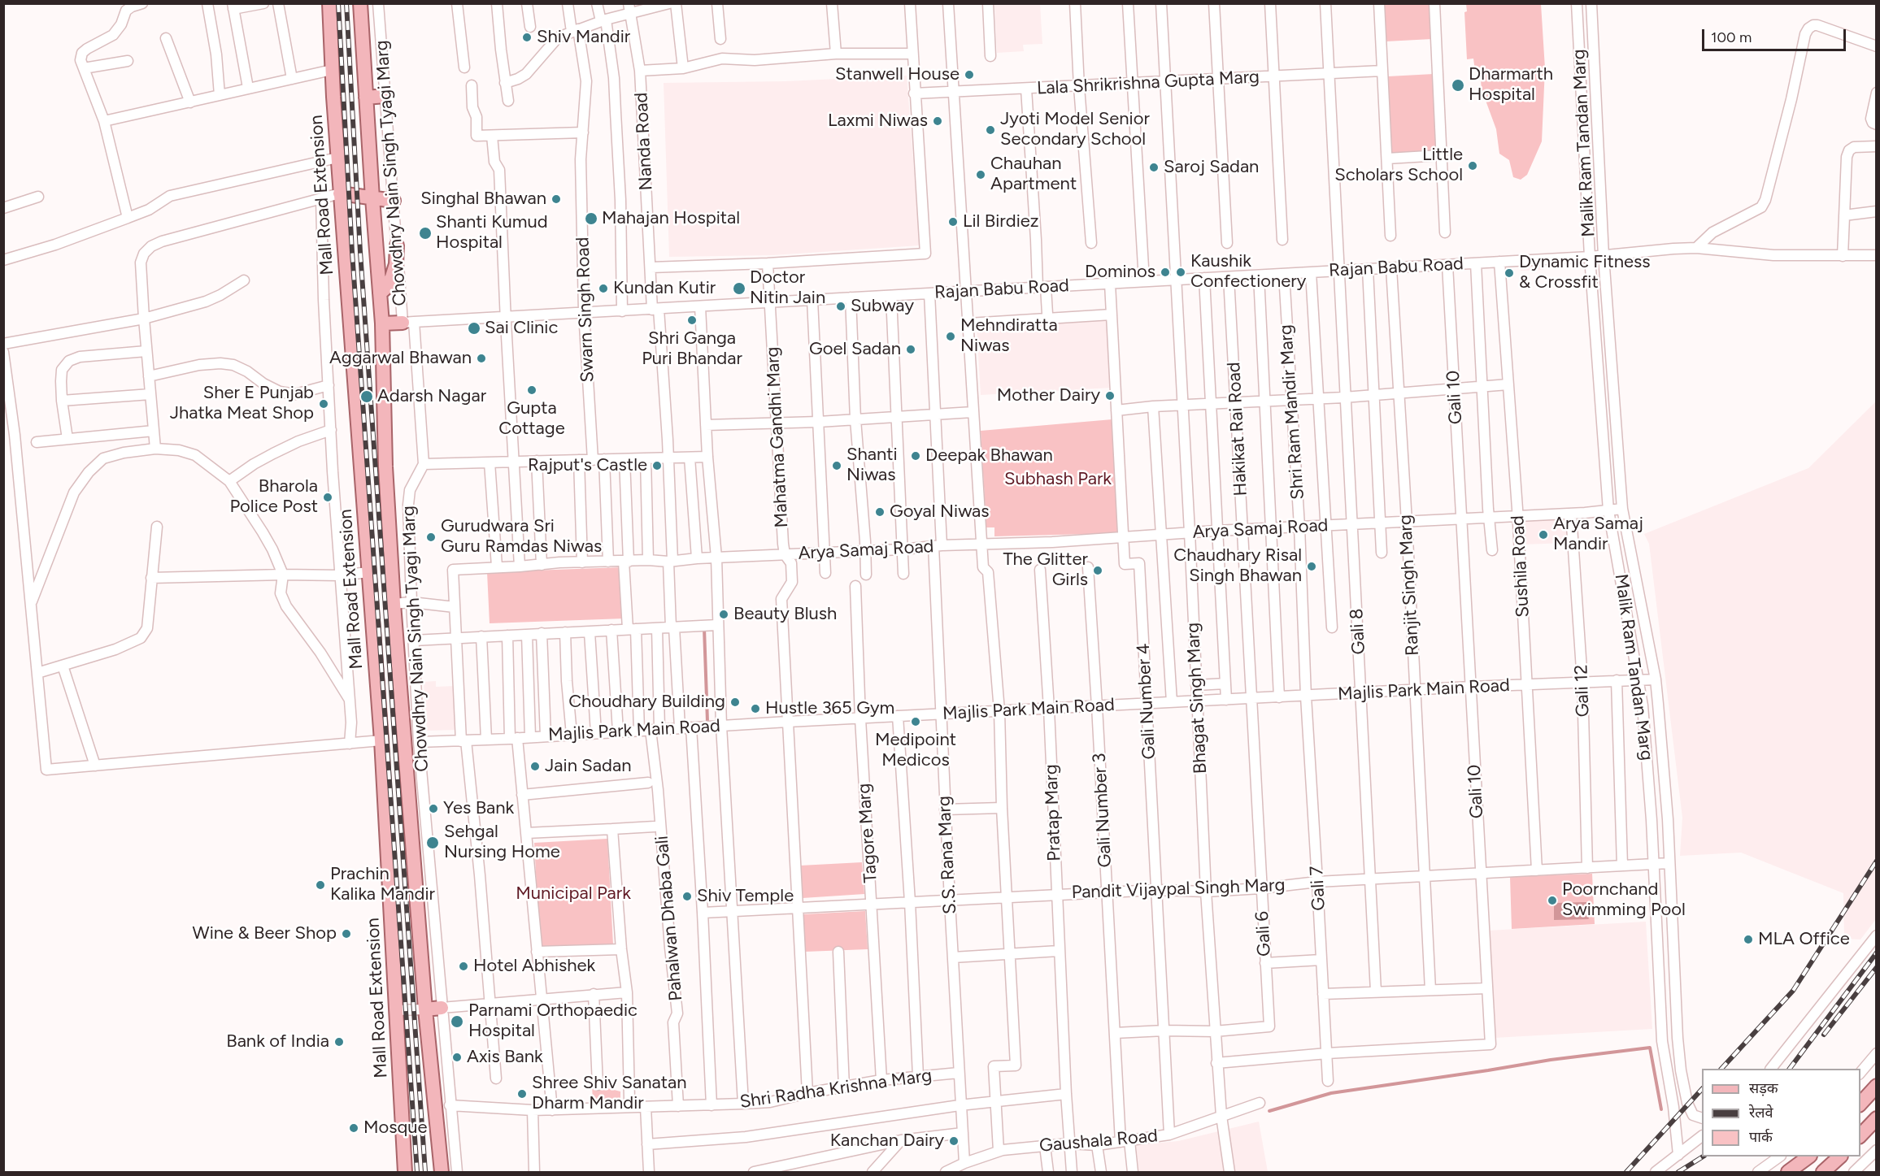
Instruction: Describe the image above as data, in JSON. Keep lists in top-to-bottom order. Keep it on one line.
{"streets":{"main road":["Mall Road Extension"],"street":["Lala Shrikrishna Gupta Marg","Nanda Road","Malik Ram Tandan Marg","Chowdhry Nain Singh Tyagi Marg","Rajan Babu Road","Swarn Singh Road","Gali 10","Shri Ram Mandir Marg","Hakikat Rai Road","Mahatma Gandhi Marg","Arya Samaj Road","Sushila Road","Ranjit Singh Marg","Gali 8","Majlis Park Main Road","Gali 12","Bhagat Singh Marg","Gali Number 4","Gali Number 3","Pratap Marg","Tagore Marg","S.S. Rana Marg","Gali 7","Pandit Vijaypal Singh Marg","Pahalwan Dhaba Gali","Gali 6","Shri Radha Krishna Marg","Gaushala Road"]},"crossings":[["Lala Shrikrishna Gupta Marg","Gali 8"],["Lala Shrikrishna Gupta Marg","Bhagat Singh Marg"],["Nanda Road","Rajan Babu Road"],["Nanda Road","Arya Samaj Road"],["Nanda Road","Majlis Park Main Road"],["Malik Ram Tandan Marg","Rajan Babu Road"],["Malik Ram Tandan Marg","Arya Samaj Road"],["Malik Ram Tandan Marg","Majlis Park Main Road"],["Malik Ram Tandan Marg","Pandit Vijaypal Singh Marg"],["Chowdhry Nain Singh Tyagi Marg","Rajan Babu Road"],["Chowdhry Nain Singh Tyagi Marg","Majlis Park Main Road"],["Chowdhry Nain Singh Tyagi Marg","Shri Radha Krishna Marg"],["Rajan Babu Road","Swarn Singh Road"],["Rajan Babu Road","Gali 10"],["Rajan Babu Road","Shri Ram Mandir Marg"],["Rajan Babu Road","Hakikat Rai Road"],["Rajan Babu Road","Mahatma Gandhi Marg"],["Rajan Babu Road","Sushila Road"],["Rajan Babu Road","Ranjit Singh Marg"],["Rajan Babu Road","Gali 8"],["Rajan Babu Road","Bhagat Singh Marg"],["Rajan Babu Road","Gali Number 4"],["Rajan Babu Road","S.S. Rana Marg"],["Gali 10","Arya Samaj Road"],["Gali 10","Majlis Park Main Road"],["Gali 10","Bhagat Singh Marg"],["Gali 10","Gali 7"],["Gali 10","Pandit Vijaypal Singh Marg"],["Shri Ram Mandir Marg","Arya Samaj Road"],["Shri Ram Mandir Marg","Majlis Park Main Road"],["Shri Ram Mandir Marg","Gali 7"],["Hakikat Rai Road","Arya Samaj Road"],["Hakikat Rai Road","Majlis Park Main Road"],["Hakikat Rai Road","Gali 6"],["Mahatma Gandhi Marg","Arya Samaj Road"],["Mahatma Gandhi Marg","Majlis Park Main Road"],["Mahatma Gandhi Marg","Pandit Vijaypal Singh Marg"],["Mahatma Gandhi Marg","Shri Radha Krishna Marg"],["Arya Samaj Road","Sushila Road"],["Arya Samaj Road","Ranjit Singh Marg"],["Arya Samaj Road","Gali 8"],["Arya Samaj Road","Majlis Park Main Road"],["Arya Samaj Road","Gali 12"],["Arya Samaj Road","Bhagat Singh Marg"],["Arya Samaj Road","Gali Number 4"],["Arya Samaj Road","S.S. Rana Marg"],["Sushila Road","Majlis Park Main Road"],["Sushila Road","Pandit Vijaypal Singh Marg"],["Ranjit Singh Marg","Majlis Park Main Road"],["Ranjit Singh Marg","Pandit Vijaypal Singh Marg"],["Gali 8","Majlis Park Main Road"],["Gali 8","Pandit Vijaypal Singh Marg"],["Majlis Park Main Road","Gali 12"],["Majlis Park Main Road","Bhagat Singh Marg"],["Majlis Park Main Road","Gali Number 4"],["Majlis Park Main Road","Gali Number 3"],["Majlis Park Main Road","Pratap Marg"],["Majlis Park Main Road","Tagore Marg"],["Majlis Park Main Road","S.S. Rana Marg"],["Majlis Park Main Road","Gali 7"],["Majlis Park Main Road","Pahalwan Dhaba Gali"],["Majlis Park Main Road","Gali 6"],["Gali 12","Pandit Vijaypal Singh Marg"],["Bhagat Singh Marg","Pandit Vijaypal Singh Marg"],["Bhagat Singh Marg","Gali 6"],["Bhagat Singh Marg","Gaushala Road"],["Gali Number 4","Pandit Vijaypal Singh Marg"],["Gali Number 4","Gaushala Road"],["Gali Number 3","Pandit Vijaypal Singh Marg"],["Gali Number 3","Gaushala Road"],["Pratap Marg","Pandit Vijaypal Singh Marg"],["Pratap Marg","Gaushala Road"],["Tagore Marg","Pandit Vijaypal Singh Marg"],["Tagore Marg","Shri Radha Krishna Marg"],["S.S. Rana Marg","Pandit Vijaypal Singh Marg"],["S.S. Rana Marg","Shri Radha Krishna Marg"],["S.S. Rana Marg","Gaushala Road"],["Gali 7","Pandit Vijaypal Singh Marg"],["Pandit Vijaypal Singh Marg","Gali 6"],["Pahalwan Dhaba Gali","Shri Radha Krishna Marg"]],"parks":["Subhash Park","Municipal Park"],"places":["Shiv Mandir","Stanwell House","Dharmarth Hospital","Laxmi Niwas","Jyoti Model Senior Secondary School","Little Scholars School","Saroj Sadan","Chauhan Apartment","Singhal Bhawan","Mahajan Hospital","Lil Birdiez","Shanti Kumud Hospital","Dominos","Kaushik Confectionery","Dynamic Fitness & Crossfit","Kundan Kutir","Doctor Nitin Jain","Subway","Shri Ganga Puri Bhandar","Sai Clinic","Mehndiratta Niwas","Goel Sadan","Aggarwal Bhawan","Gupta Cottage","Mother Dairy","Adarsh Nagar","Sher E Punjab Jhatka Meat Shop","Deepak Bhawan","Rajput's Castle","Shanti Niwas","Bharola Police Post","Goyal Niwas","Arya Samaj Mandir","Gurudwara Sri Guru Ramdas Niwas","Chaudhary Risal Singh Bhawan","The Glitter Girls","Beauty Blush","Choudhary Building","Hustle 365 Gym","Medipoint Medicos","Jain Sadan","Yes Bank","Sehgal Nursing Home","Prachin Kalika Mandir","Shiv Temple","Poornchand Swimming Pool","Wine & Beer Shop","MLA Office","Hotel Abhishek","Parnami Orthopaedic Hospital","Bank of India","Axis Bank","Shree Shiv Sanatan Dharm Mandir","Mosque","Kanchan Dairy"],"legend":["सड़क","रेलवे","पार्क"],"scale_bar":"100 m"}
